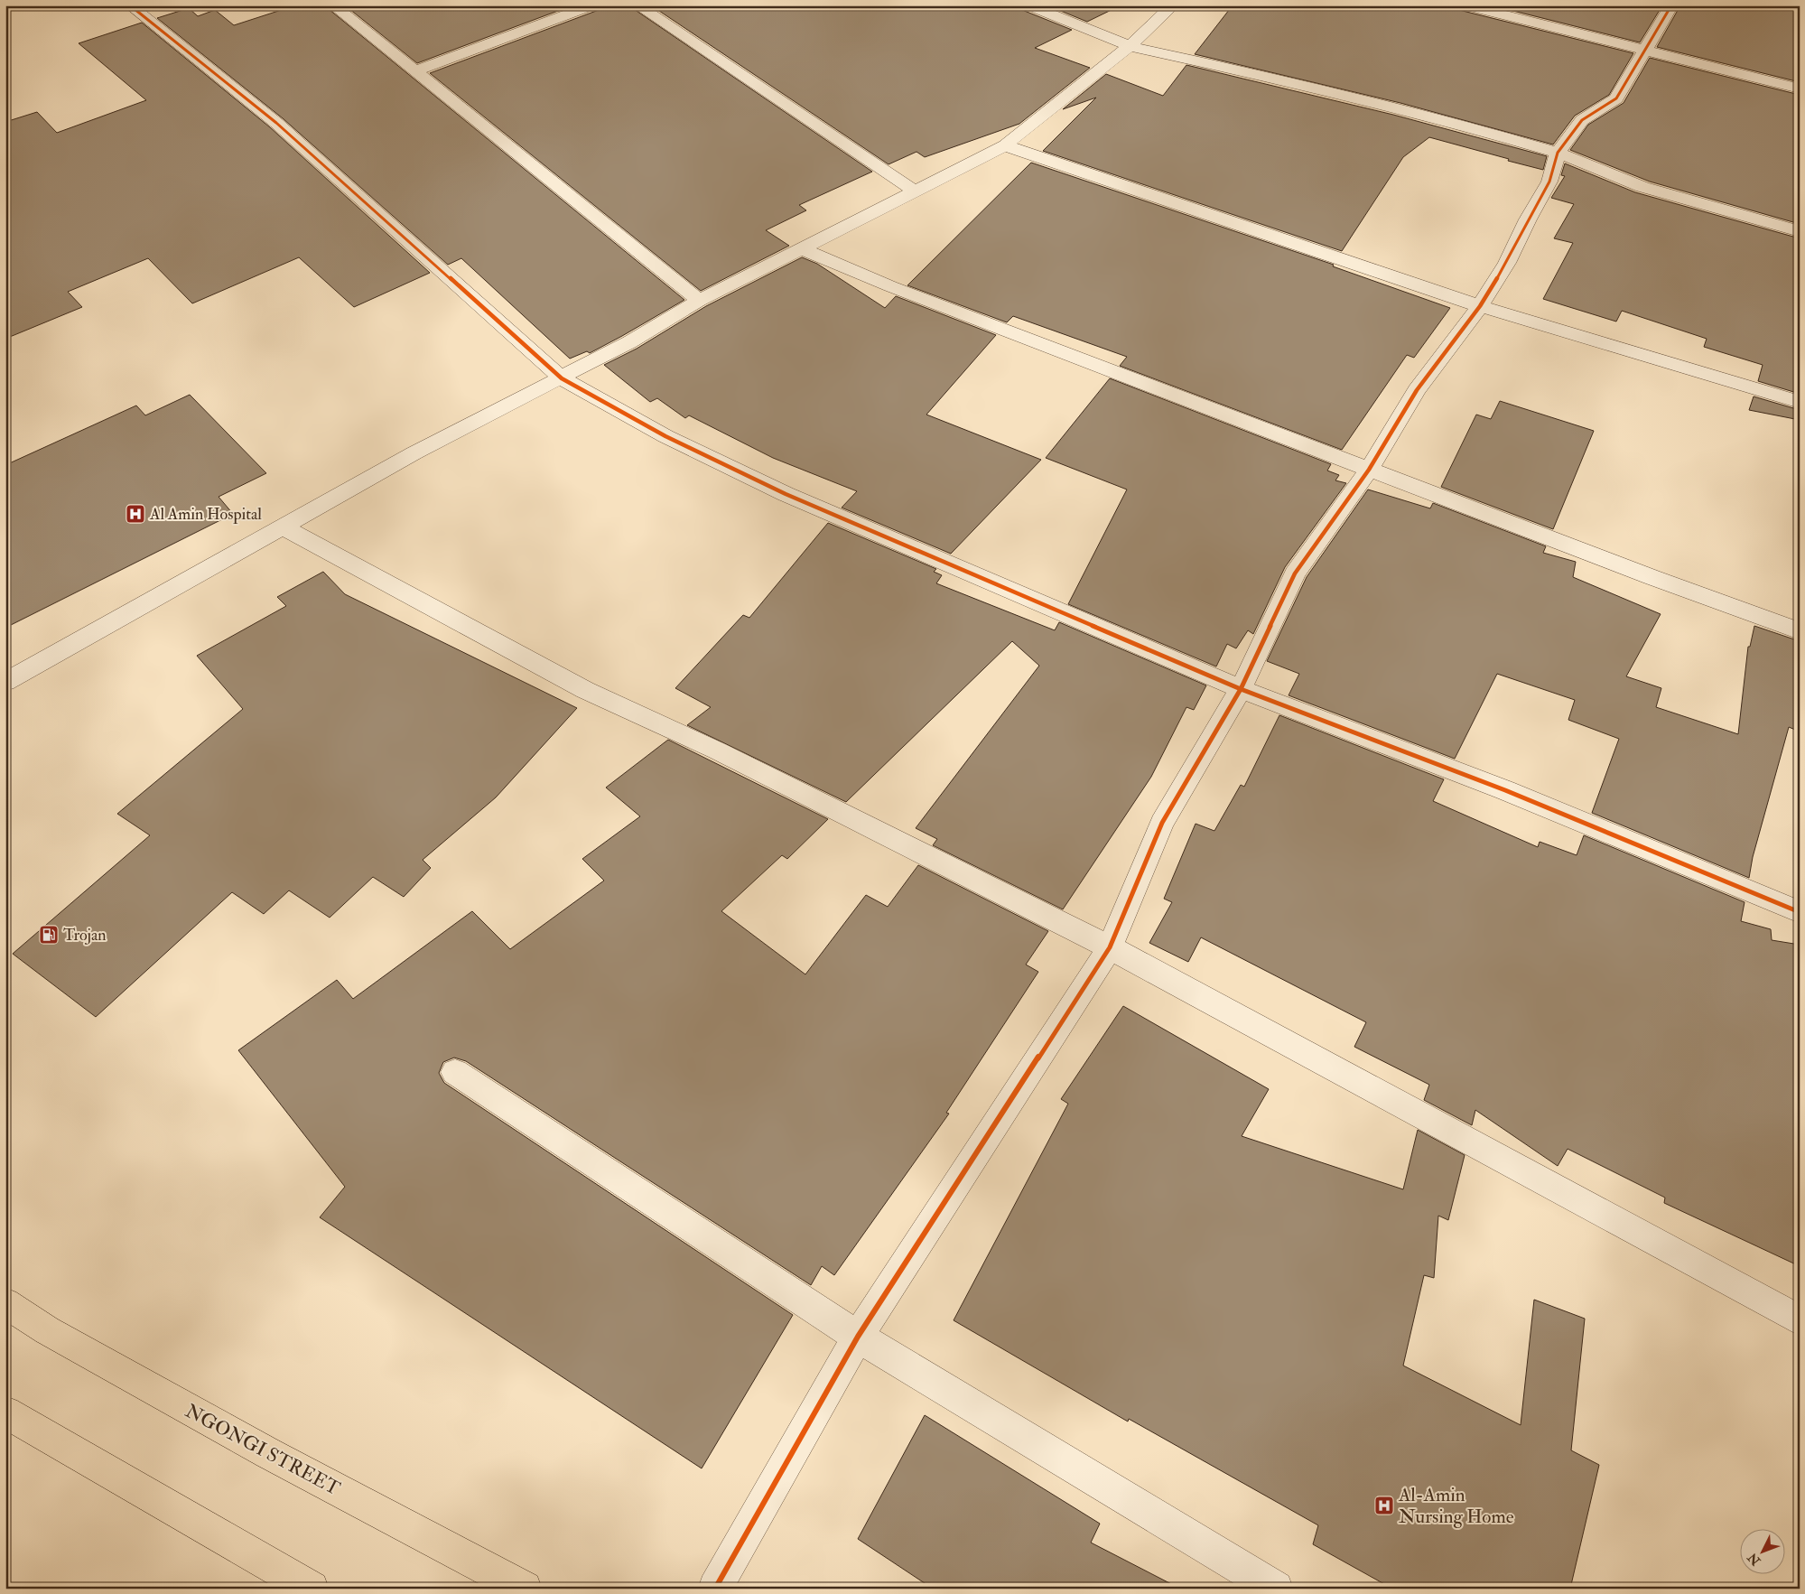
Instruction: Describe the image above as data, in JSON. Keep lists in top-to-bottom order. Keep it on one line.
{"streets":{"main road":["NGONGI STREET"]},"places":{"hospital":["Al Amin Hospital","Al-Amin Nursing Home"],"fuel station":["Trojan"]},"north":"bottom left"}
